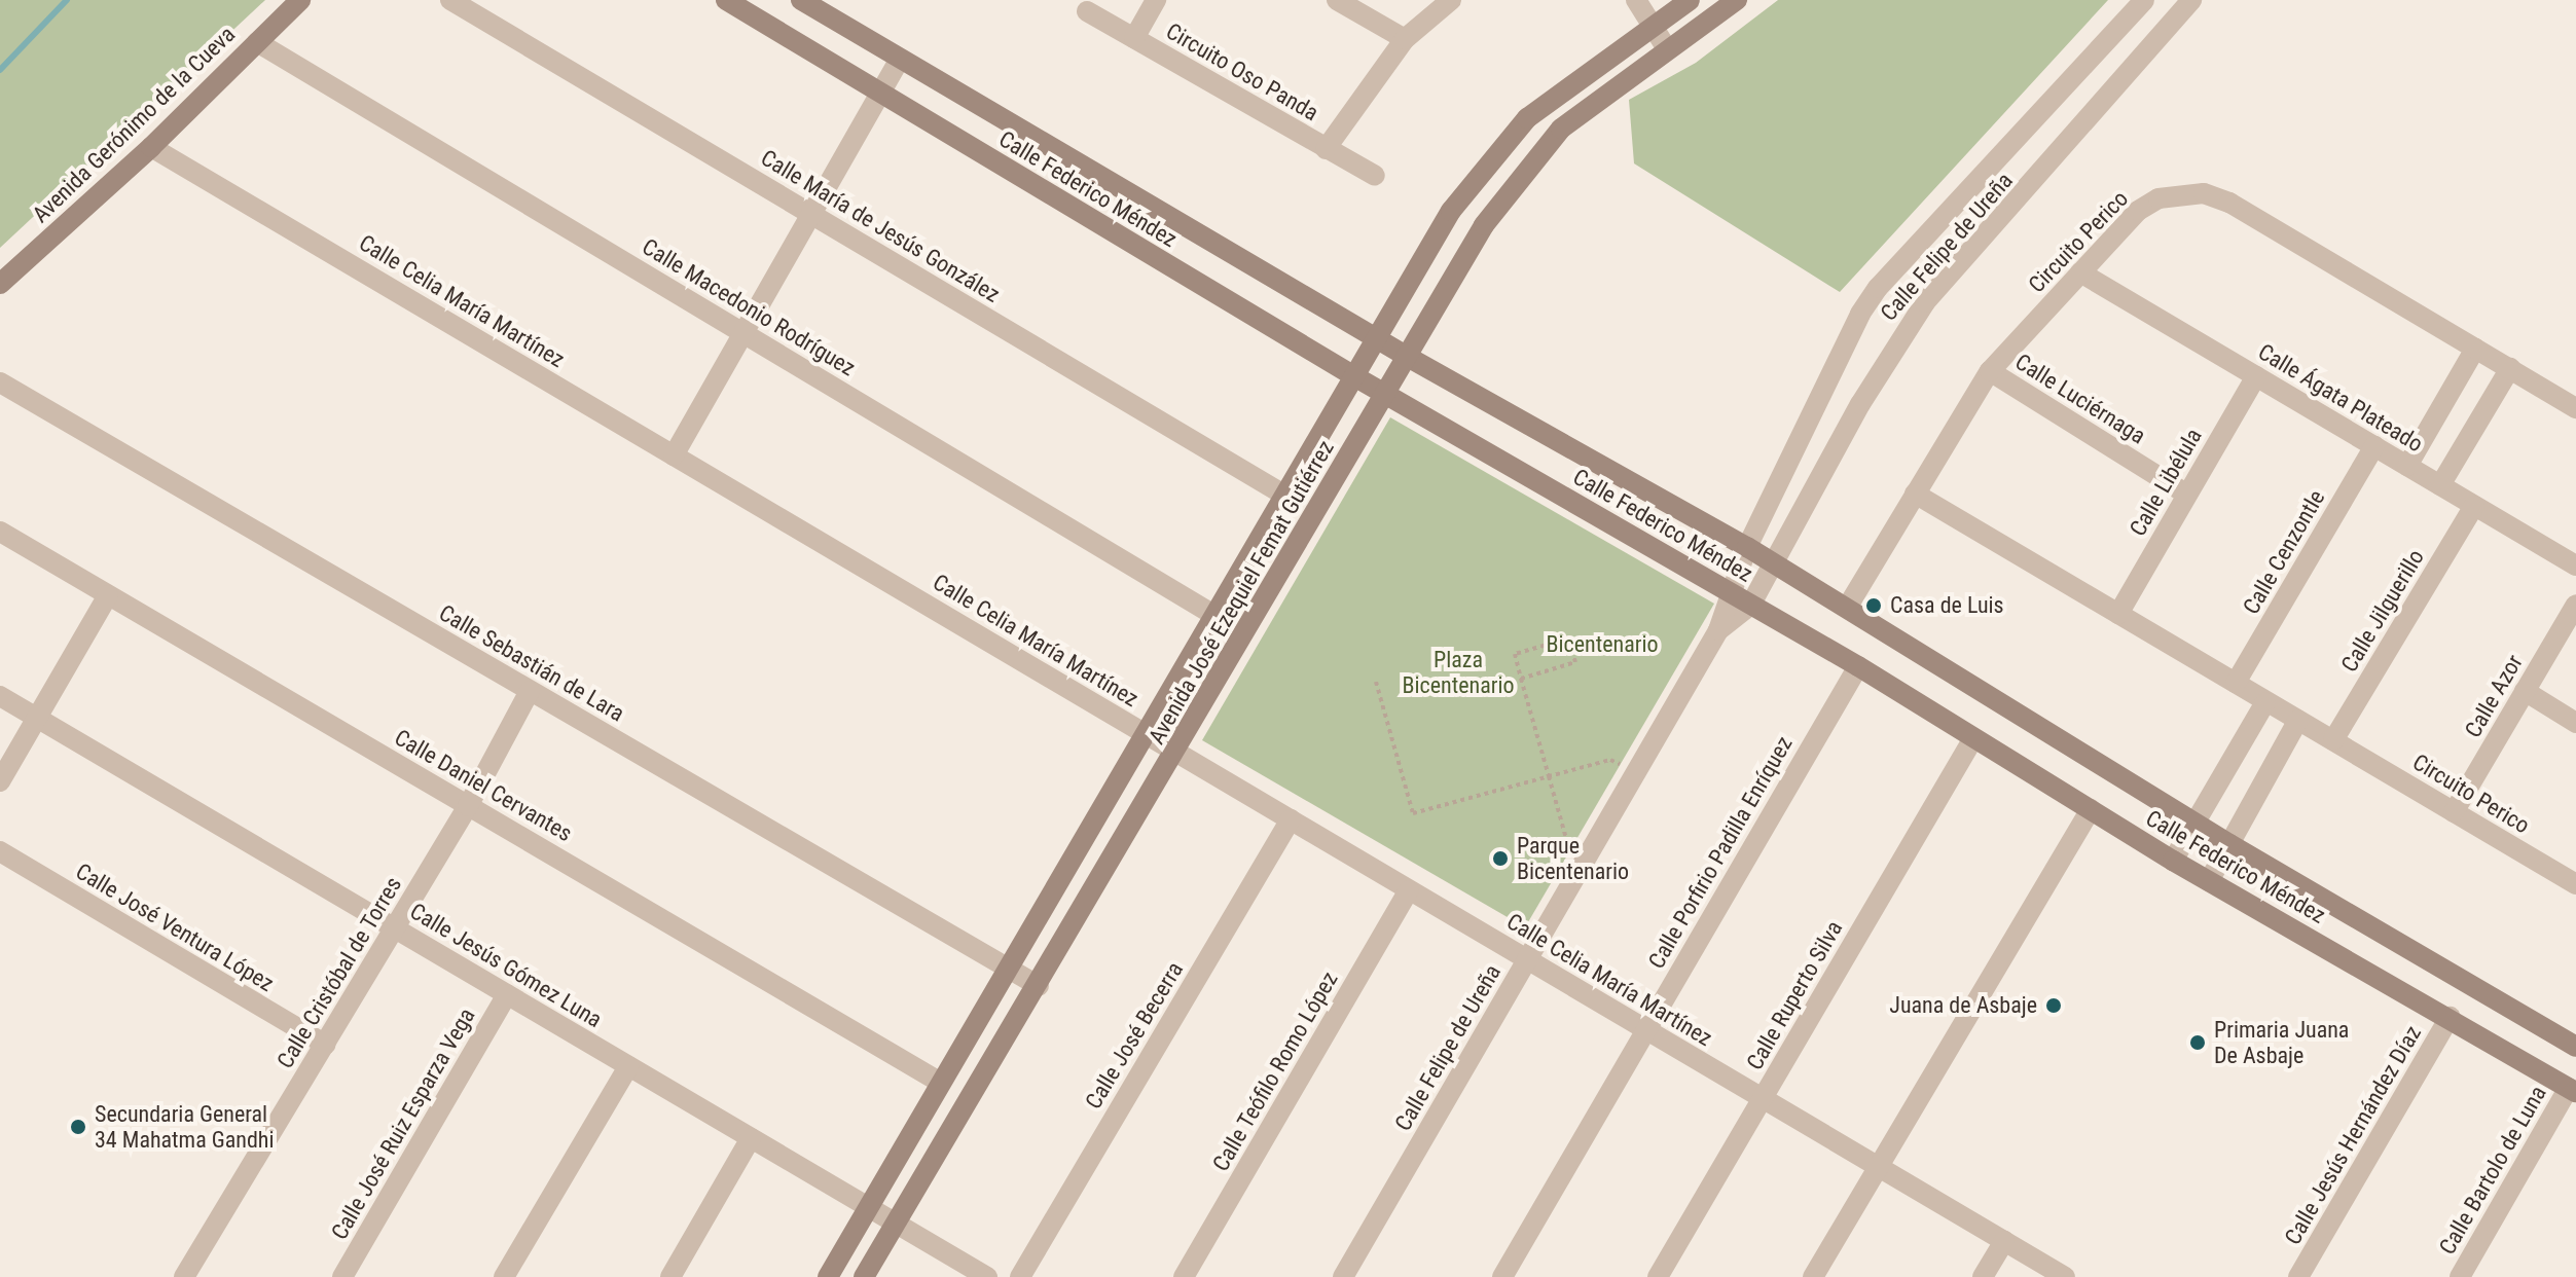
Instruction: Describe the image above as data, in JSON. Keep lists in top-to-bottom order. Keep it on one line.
{"streets":{"street":["Circuito Oso Panda","Avenida Gerónimo de la Cueva","Calle Federico Méndez","Calle María de Jesús González","Circuito Perico","Calle Felipe de Ureña","Calle Celia María Martínez","Calle Macedonio Rodríguez","Calle Ágata Plateado","Calle Luciérnaga","Calle Libélula","Calle Cenzontle","Avenida José Ezequiel Femat Gutiérrez","Calle Jilguerillo","Calle Sebastián de Lara","Calle Azor","Calle Daniel Cervantes","Calle Porfirio Padilla Enríquez","Calle José Ventura López","Calle Jesús Gómez Luna","Calle Cristóbal de Torres","Calle Ruperto Silva","Calle José Becerra","Calle Teófilo Romo López","Calle José Ruiz Esparza Vega","Calle Jesús Hernández Díaz","Calle Bartolo de Luna"]},"crossings":[["Avenida Gerónimo de la Cueva","Calle Celia María Martínez"],["Avenida Gerónimo de la Cueva","Calle Macedonio Rodríguez"],["Calle Federico Méndez","Circuito Perico"],["Calle Federico Méndez","Calle Felipe de Ureña"],["Calle Federico Méndez","Avenida José Ezequiel Femat Gutiérrez"],["Calle Federico Méndez","Calle Porfirio Padilla Enríquez"],["Calle Federico Méndez","Calle Ruperto Silva"],["Calle Federico Méndez","Calle Jesús Hernández Díaz"],["Calle Federico Méndez","Calle Bartolo de Luna"],["Calle María de Jesús González","Avenida José Ezequiel Femat Gutiérrez"],["Circuito Perico","Calle Ágata Plateado"],["Circuito Perico","Calle Luciérnaga"],["Circuito Perico","Calle Libélula"],["Circuito Perico","Calle Cenzontle"],["Circuito Perico","Calle Jilguerillo"],["Circuito Perico","Calle Azor"],["Calle Felipe de Ureña","Calle Celia María Martínez"],["Calle Celia María Martínez","Avenida José Ezequiel Femat Gutiérrez"],["Calle Celia María Martínez","Calle Porfirio Padilla Enríquez"],["Calle Celia María Martínez","Calle Ruperto Silva"],["Calle Celia María Martínez","Calle José Becerra"],["Calle Celia María Martínez","Calle Teófilo Romo López"],["Calle Macedonio Rodríguez","Avenida José Ezequiel Femat Gutiérrez"],["Calle Ágata Plateado","Calle Libélula"],["Calle Ágata Plateado","Calle Cenzontle"],["Calle Ágata Plateado","Calle Jilguerillo"],["Calle Luciérnaga","Calle Libélula"],["Avenida José Ezequiel Femat Gutiérrez","Calle Sebastián de Lara"],["Avenida José Ezequiel Femat Gutiérrez","Calle Daniel Cervantes"],["Avenida José Ezequiel Femat Gutiérrez","Calle Jesús Gómez Luna"],["Calle Sebastián de Lara","Calle Cristóbal de Torres"],["Calle Daniel Cervantes","Calle Cristóbal de Torres"],["Calle José Ventura López","Calle Cristóbal de Torres"],["Calle Jesús Gómez Luna","Calle Cristóbal de Torres"],["Calle Jesús Gómez Luna","Calle José Ruiz Esparza Vega"]],"parks":["Bicentenario","Plaza Bicentenario"],"places":["Casa de Luis","Parque Bicentenario","Juana de Asbaje","Primaria Juana De Asbaje","Secundaria General 34 Mahatma Gandhi"]}
